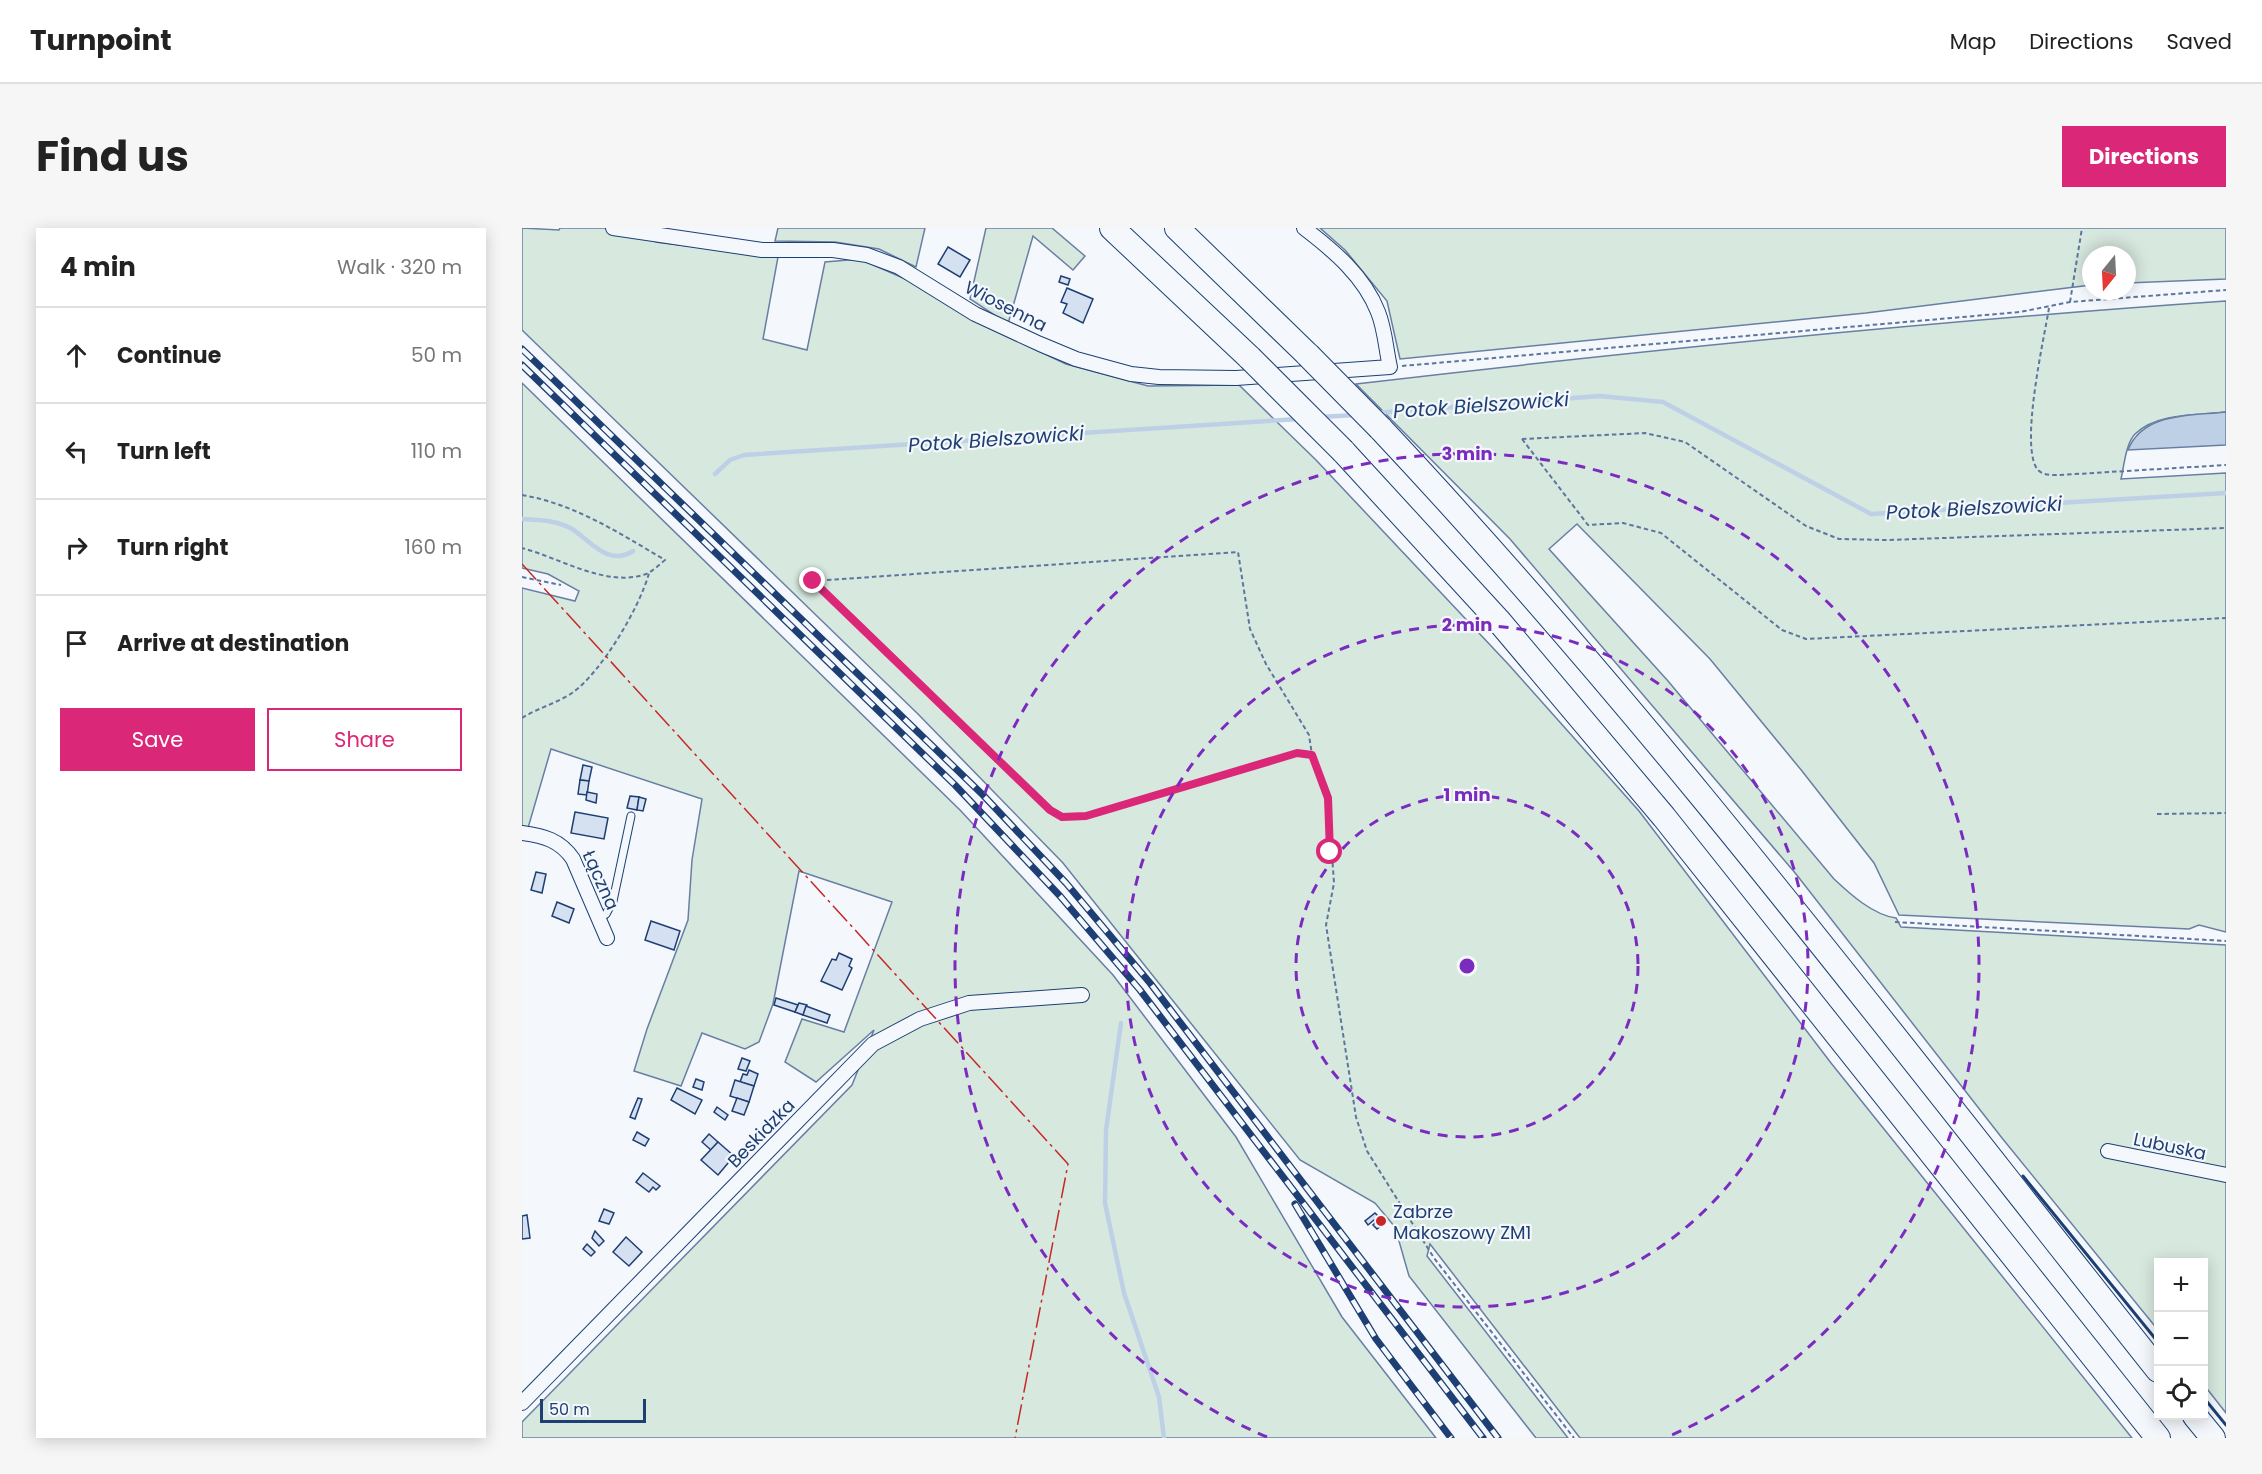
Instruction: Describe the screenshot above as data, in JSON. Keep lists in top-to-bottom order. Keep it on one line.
{"streets":{"street":["Wiosenna","Łączna","Beskidzka","Lubuska"]},"water":["Potok Bielszowicki"],"places":["Zabrze Makoszowy ZM1"],"scale_bar":"50 m","north":"bottom","page":{"header":"Turnpoint","nav":["Map","Directions","Saved"],"title":"Find us","buttons":["Directions",["Save","Share"]],"heading":["4 min","Walk · 320 m"],"list":[["Continue","50 m"],["Turn left","110 m"],["Turn right","160 m"],"Arrive at destination"],"map_buttons":["+","−"],"scale":"50 m"},"rings":["3 min","2 min","1 min"]}
